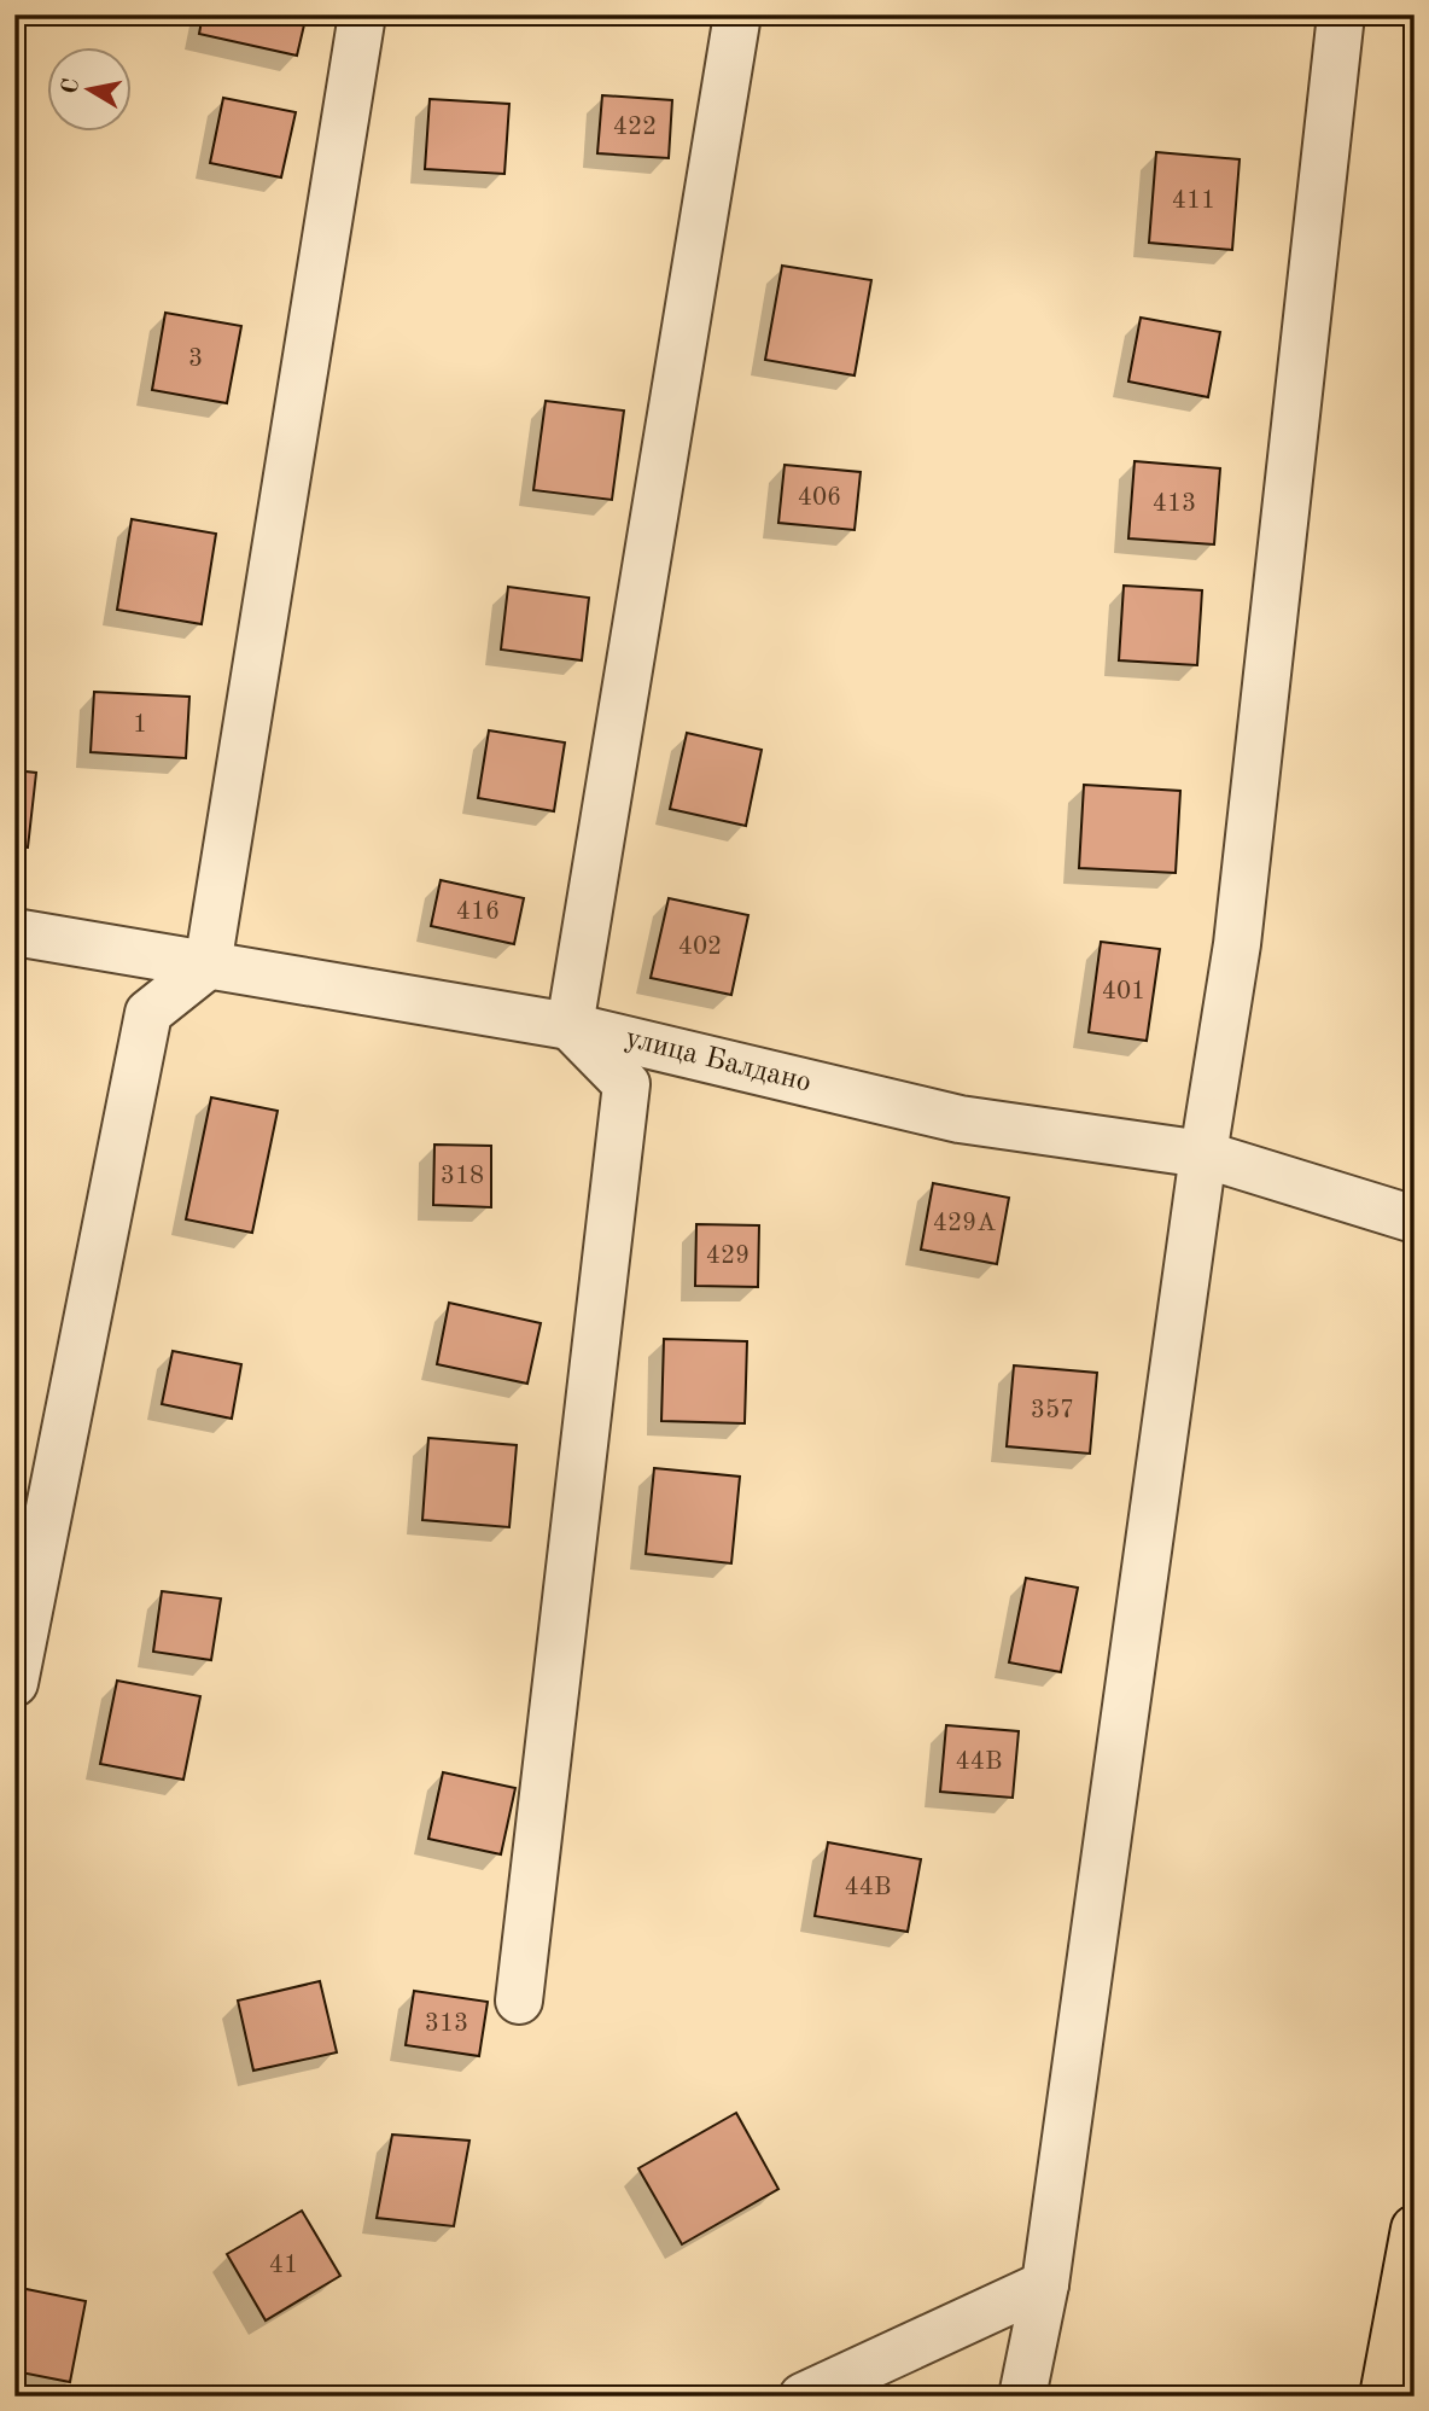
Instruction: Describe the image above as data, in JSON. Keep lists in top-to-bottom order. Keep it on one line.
{"streets":{"street":["улица Балдано"]},"house_numbers":["422","411","3","406","413","1","416","402","401","318","429А","429","357","44В","44В","313","41"],"north":"left"}
